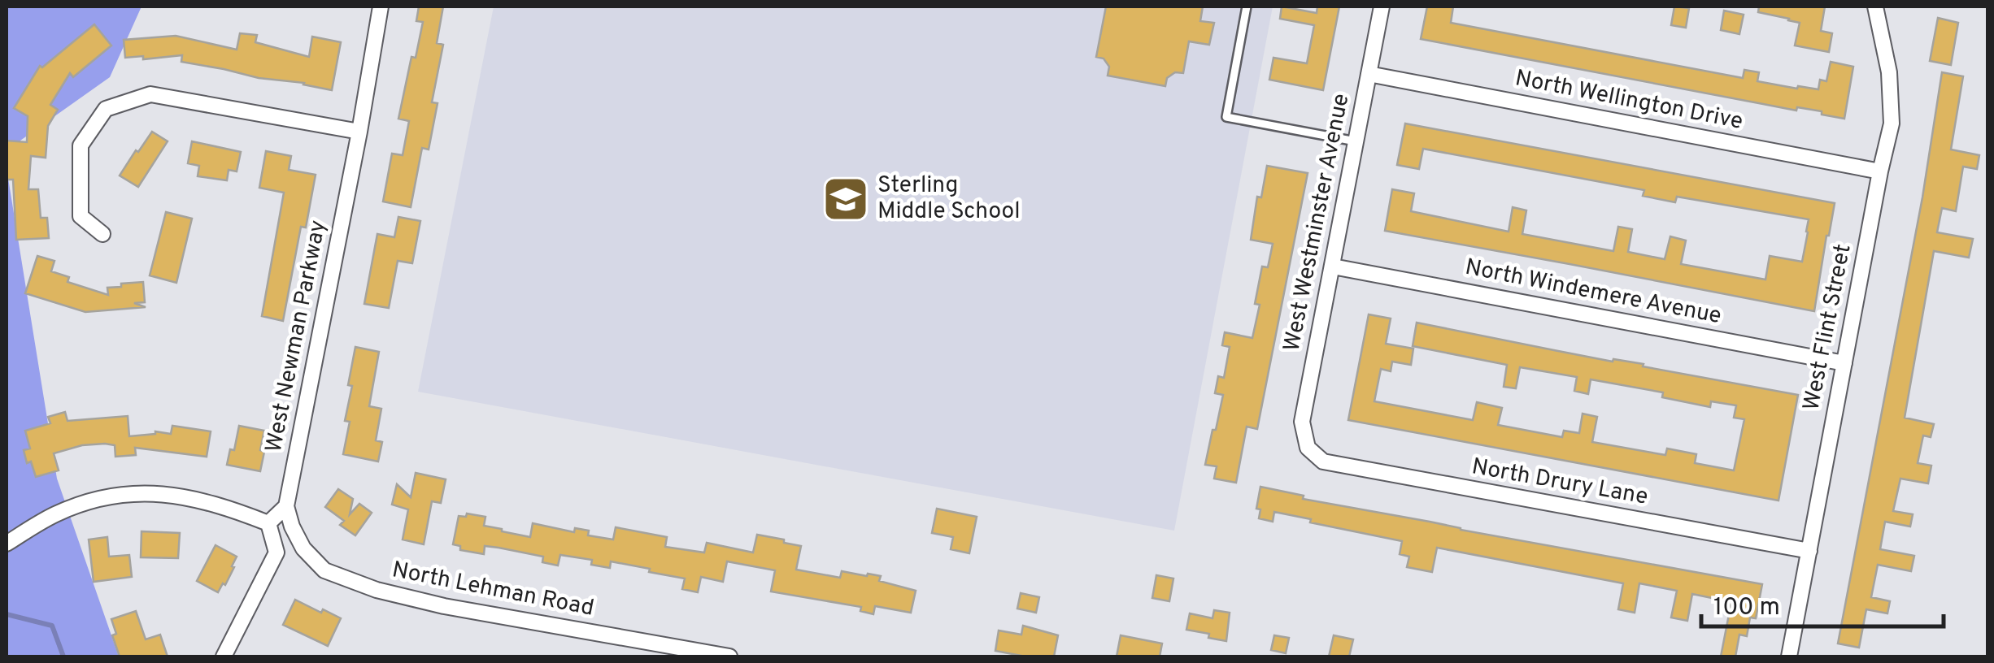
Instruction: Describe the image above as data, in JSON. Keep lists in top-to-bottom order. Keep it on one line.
{"streets":{"street":["North Wellington Drive","West Westminster Avenue","North Windemere Avenue","West Flint Street","West Newman Parkway","North Drury Lane","North Lehman Road"]},"crossings":[["North Wellington Drive","West Westminster Avenue"],["North Wellington Drive","West Flint Street"],["West Westminster Avenue","North Windemere Avenue"],["West Westminster Avenue","North Drury Lane"],["North Windemere Avenue","West Flint Street"],["West Flint Street","North Drury Lane"],["West Newman Parkway","North Lehman Road"]],"places":{"school or university":["Sterling Middle School"]},"scale_bar":"100 m"}
